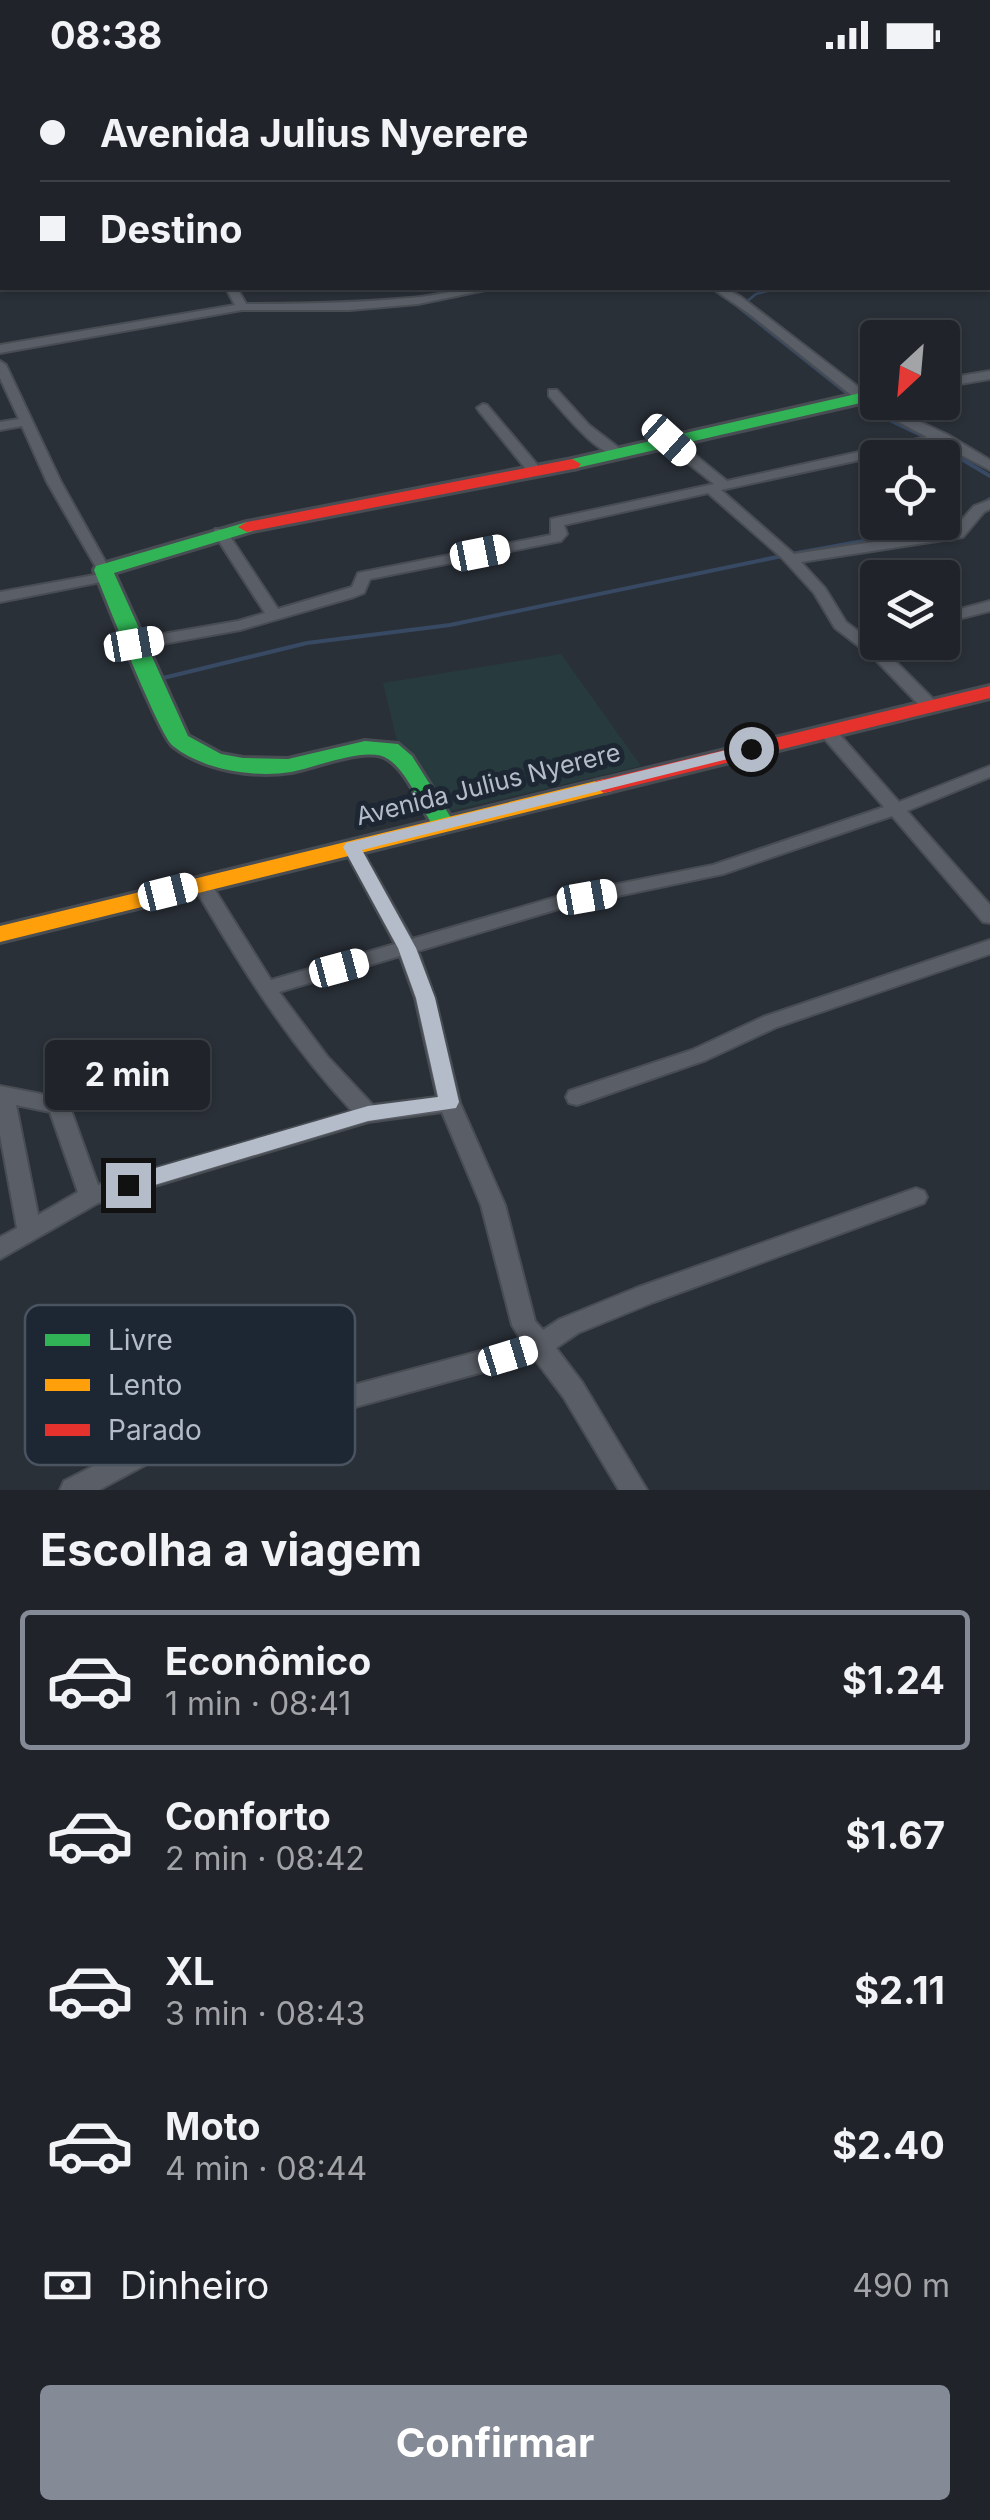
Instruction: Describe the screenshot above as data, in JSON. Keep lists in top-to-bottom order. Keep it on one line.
{"streets":{"street":["Avenida Julius Nyerere"]},"legend":["Livre","Lento","Parado"],"north":"bottom left","page":{"status":"08:38","banner":["Avenida Julius Nyerere","Destino"],"bubble":"2 min","heading":"Escolha a viagem","list":[{"name":"Econômico","note":"1 min · 08:41","value":"$1.24"},{"name":"Conforto","note":"2 min · 08:42","value":"$1.67"},{"name":"XL","note":"3 min · 08:43","value":"$2.11"},{"name":"Moto","note":"4 min · 08:44","value":"$2.40"}],"pay":["Dinheiro","490 m"],"buttons":"Confirmar"}}
